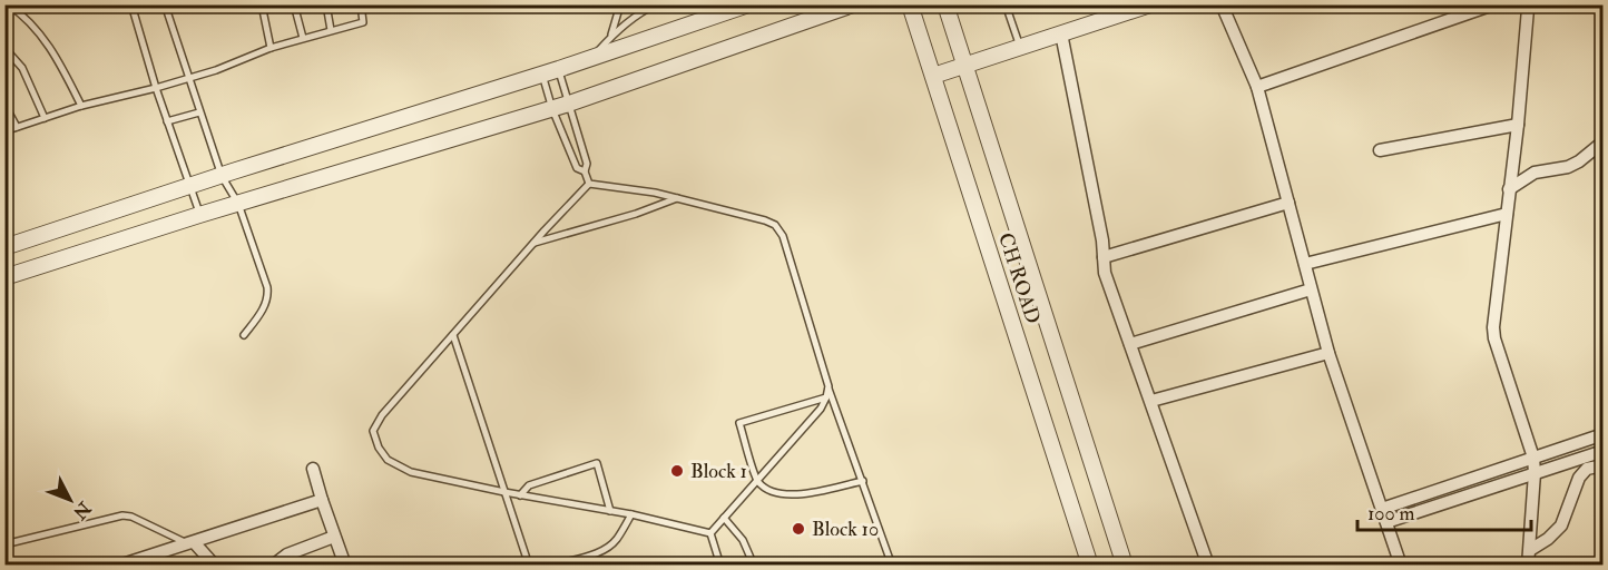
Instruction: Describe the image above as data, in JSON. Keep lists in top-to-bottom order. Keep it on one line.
{"streets":{"street":["CH ROAD"]},"places":["Block 1","Block 10"],"scale_bar":"100 m","north":"bottom right"}
